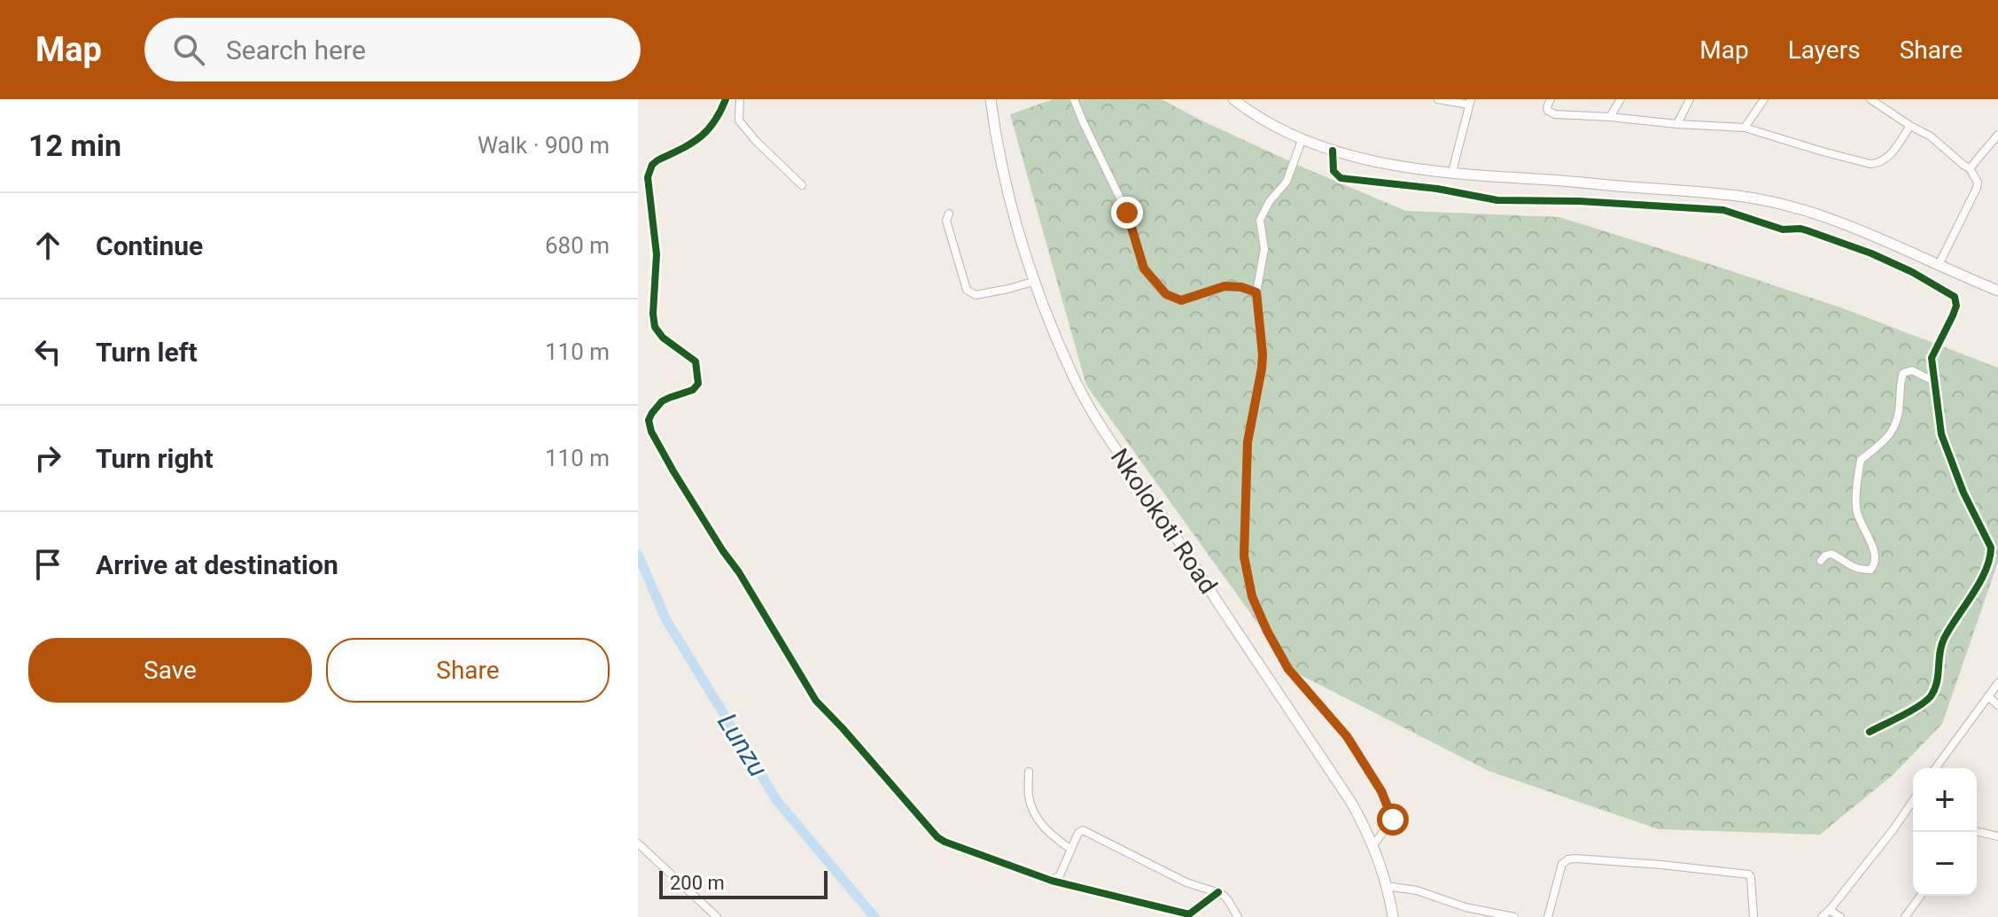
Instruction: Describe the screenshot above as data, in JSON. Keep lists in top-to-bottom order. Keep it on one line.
{"streets":{"main road":["Nkolokoti Road"]},"water":["Lunzu"],"scale_bar":"200 m","page":{"header":"Map","search":"Search here","nav":["Map","Layers","Share"],"heading":["12 min","Walk · 900 m"],"list":[["Continue","680 m"],["Turn left","110 m"],["Turn right","110 m"],"Arrive at destination"],"buttons":["Save","Share"],"map_buttons":["+","−"],"scale":"200 m"}}
